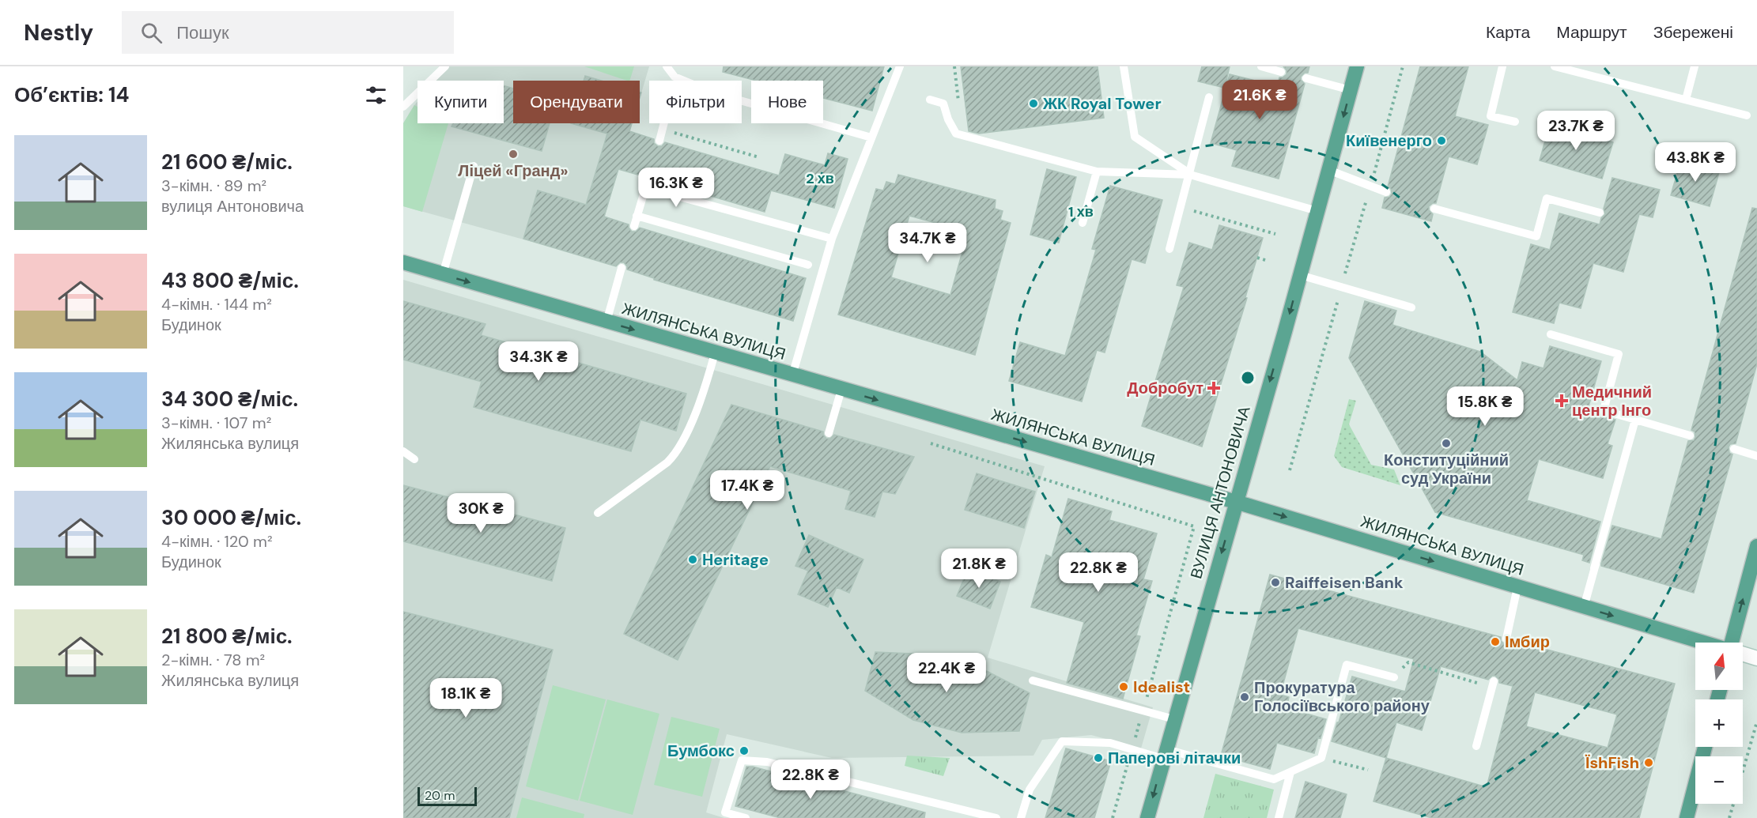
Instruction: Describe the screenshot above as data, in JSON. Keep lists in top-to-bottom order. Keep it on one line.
{"streets":{"main road":["ЖИЛЯНСЬКА ВУЛИЦЯ","ВУЛИЦЯ АНТОНОВИЧА"]},"crossings":[["ЖИЛЯНСЬКА ВУЛИЦЯ","ВУЛИЦЯ АНТОНОВИЧА"]],"one_way":["ЖИЛЯНСЬКА ВУЛИЦЯ","ВУЛИЦЯ АНТОНОВИЧА"],"places":{"other":["ЖК Royal Tower","Київенерго","Ліцей «Гранд»","Конституційний суд України","Heritage","Raiffeisen Bank","Імбир","Idealist","Прокуратура Голосіївського району","Бумбокс","Паперові літачки","ÏshFish"],"health":["Добробут","Медичний центр Інго"]},"scale_bar":"20 m","north":"top","page":{"header":"Nestly","search":"Пошук","nav":["Карта","Маршрут","Збережені"],"heading":"Об’єктів: 14","price":["21.6K ₴","23.7K ₴","43.8K ₴","16.3K ₴","34.7K ₴","34.3K ₴","15.8K ₴","17.4K ₴","30K ₴","21.8K ₴","22.8K ₴","22.4K ₴","18.1K ₴","22.8K ₴"],"chip":["Купити","Орендувати","Фільтри","Нове"],"list":[{"name":"21 600 ₴/міс.","note":"3-кімн. · 89 m² · вулиця Антоновича"},{"name":"43 800 ₴/міс.","note":"4-кімн. · 144 m² · Будинок"},{"name":"34 300 ₴/міс.","note":"3-кімн. · 107 m² · Жилянська вулиця"},{"name":"30 000 ₴/міс.","note":"4-кімн. · 120 m² · Будинок"},{"name":"21 800 ₴/міс.","note":"2-кімн. · 78 m² · Жилянська вулиця"}],"map_buttons":["+","−"],"scale":"20 m"},"rings":["2 хв","1 хв"]}
